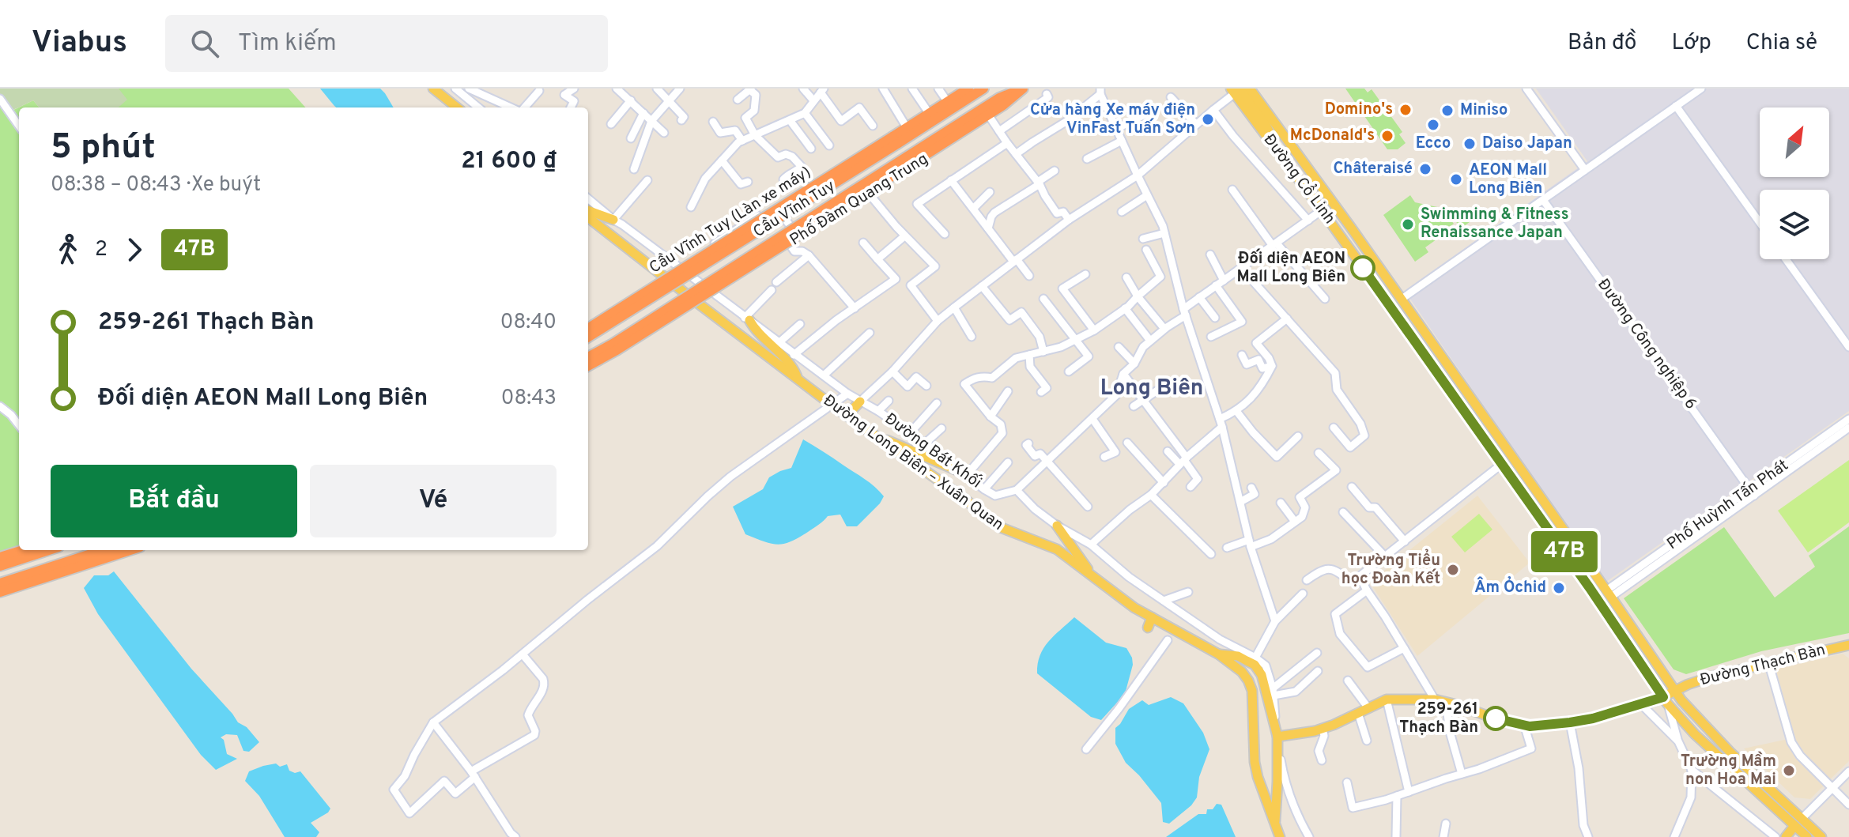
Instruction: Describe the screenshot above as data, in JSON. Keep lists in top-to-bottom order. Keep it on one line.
{"streets":{"highway":["Cầu Vĩnh Tuy","Cầu Vĩnh Tuy (Làn xe máy)"],"main road":["Đường Cổ Linh","Đường Long Biên – Xuân Quan","Đường Thạch Bàn"],"street":["Phố Đàm Quang Trung","Đường Công nghiệp 6","Đường Bát Khối","Phố Huỳnh Tấn Phát"]},"crossings":[["Đường Cổ Linh","Phố Huỳnh Tấn Phát"],["Đường Cổ Linh","Đường Thạch Bàn"],["Phố Đàm Quang Trung","Cầu Vĩnh Tuy"],["Phố Đàm Quang Trung","Đường Bát Khối"],["Cầu Vĩnh Tuy","Cầu Vĩnh Tuy (Làn xe máy)"],["Đường Công nghiệp 6","Phố Huỳnh Tấn Phát"]],"districts":["Long Biên"],"places":["Domino's","Miniso","Cửa hàng Xe máy điện VinFast Tuấn Sơn","Ecco","McDonald's","Daiso Japan","Châteraisé","AEON Mall Long Biên","Swimming & Fitness Renaissance Japan","Đối diện AEON Mall Long Biên","Trường Tiểu học Đoàn Kết","Âm Ỏchid","259-261 Thạch Bàn","Trường Mầm non Hoa Mai"],"lines":["bus line 47B"],"north":"top right","page":{"header":"Viabus","search":"Tìm kiếm","nav":["Bản đồ","Lớp","Chia sẻ"],"on_map":"47B","heading":["5 phút","08:38 – 08:43 · Xe buýt","21 600 ₫"],"legs":["2","47B"],"list":[{"name":"259-261 Thạch Bàn","value":"08:40"},{"name":"Đối diện AEON Mall Long Biên","value":"08:43"}],"buttons":["Bắt đầu","Vé"]}}
